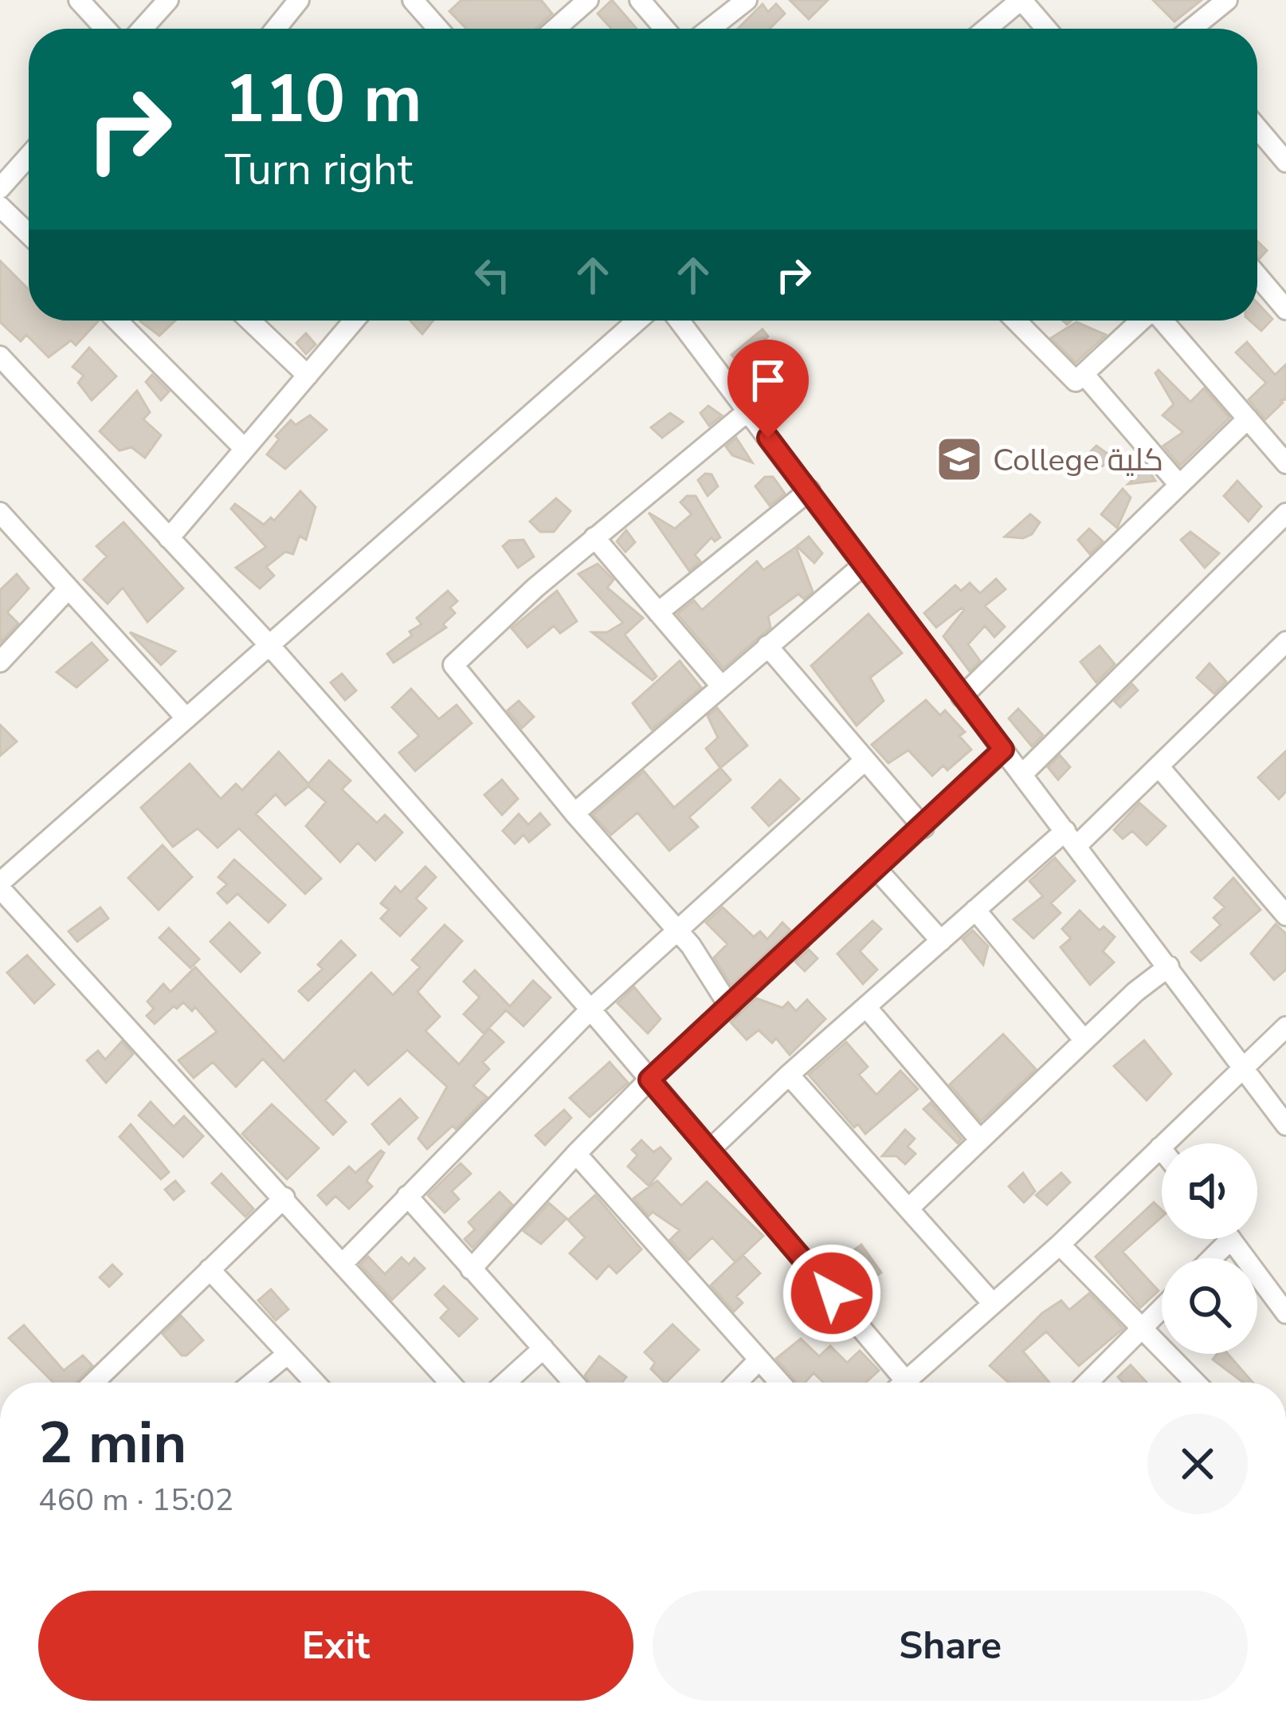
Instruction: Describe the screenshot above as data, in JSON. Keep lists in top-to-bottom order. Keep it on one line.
{"places":{"school or university":["College كلية"]},"page":{"turn":["110 m","Turn right"],"heading":["2 min","460 m · 15:02"],"buttons":["Exit","Share"]}}
